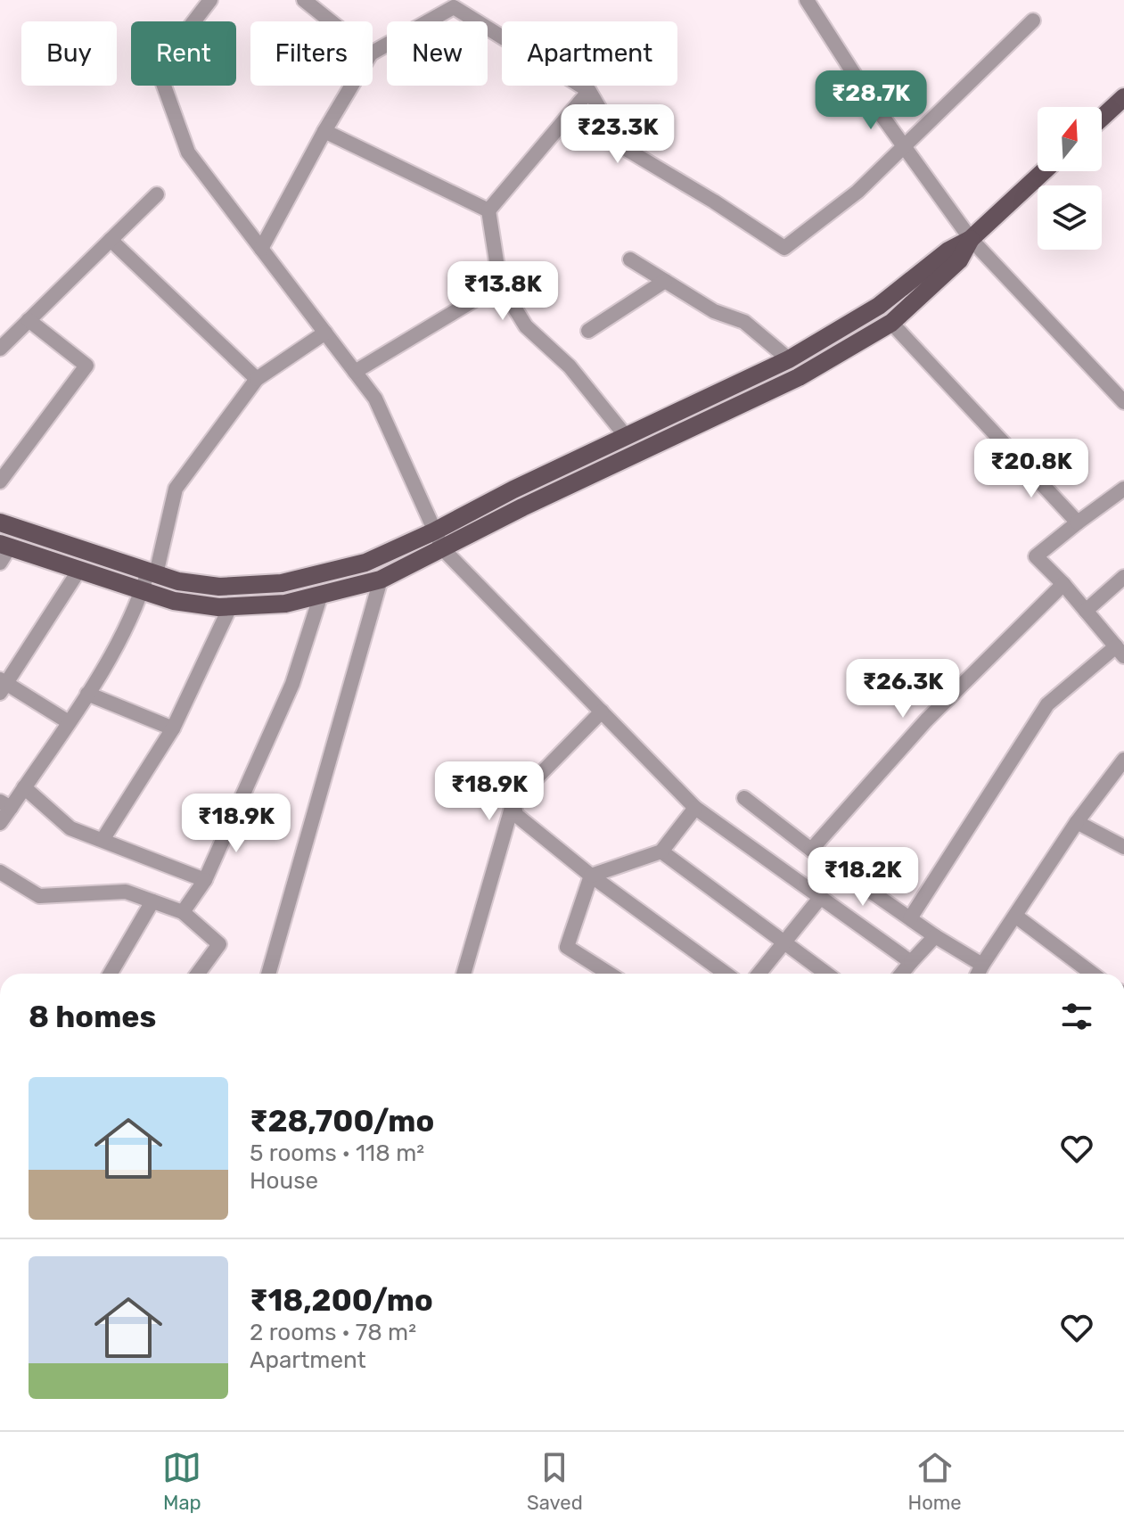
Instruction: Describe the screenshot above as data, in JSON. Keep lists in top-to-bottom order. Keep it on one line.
{"north":"top","page":{"chip":["Buy","Rent","Filters","New","Apartment"],"price":["₹28.7K","₹23.3K","₹13.8K","₹20.8K","₹26.3K","₹18.9K","₹18.9K","₹18.2K"],"heading":"8 homes","list":[{"name":"₹28,700/mo","note":"5 rooms · 118 m² · House"},{"name":"₹18,200/mo","note":"2 rooms · 78 m² · Apartment"}],"tabs":["Map","Saved","Home"]}}
